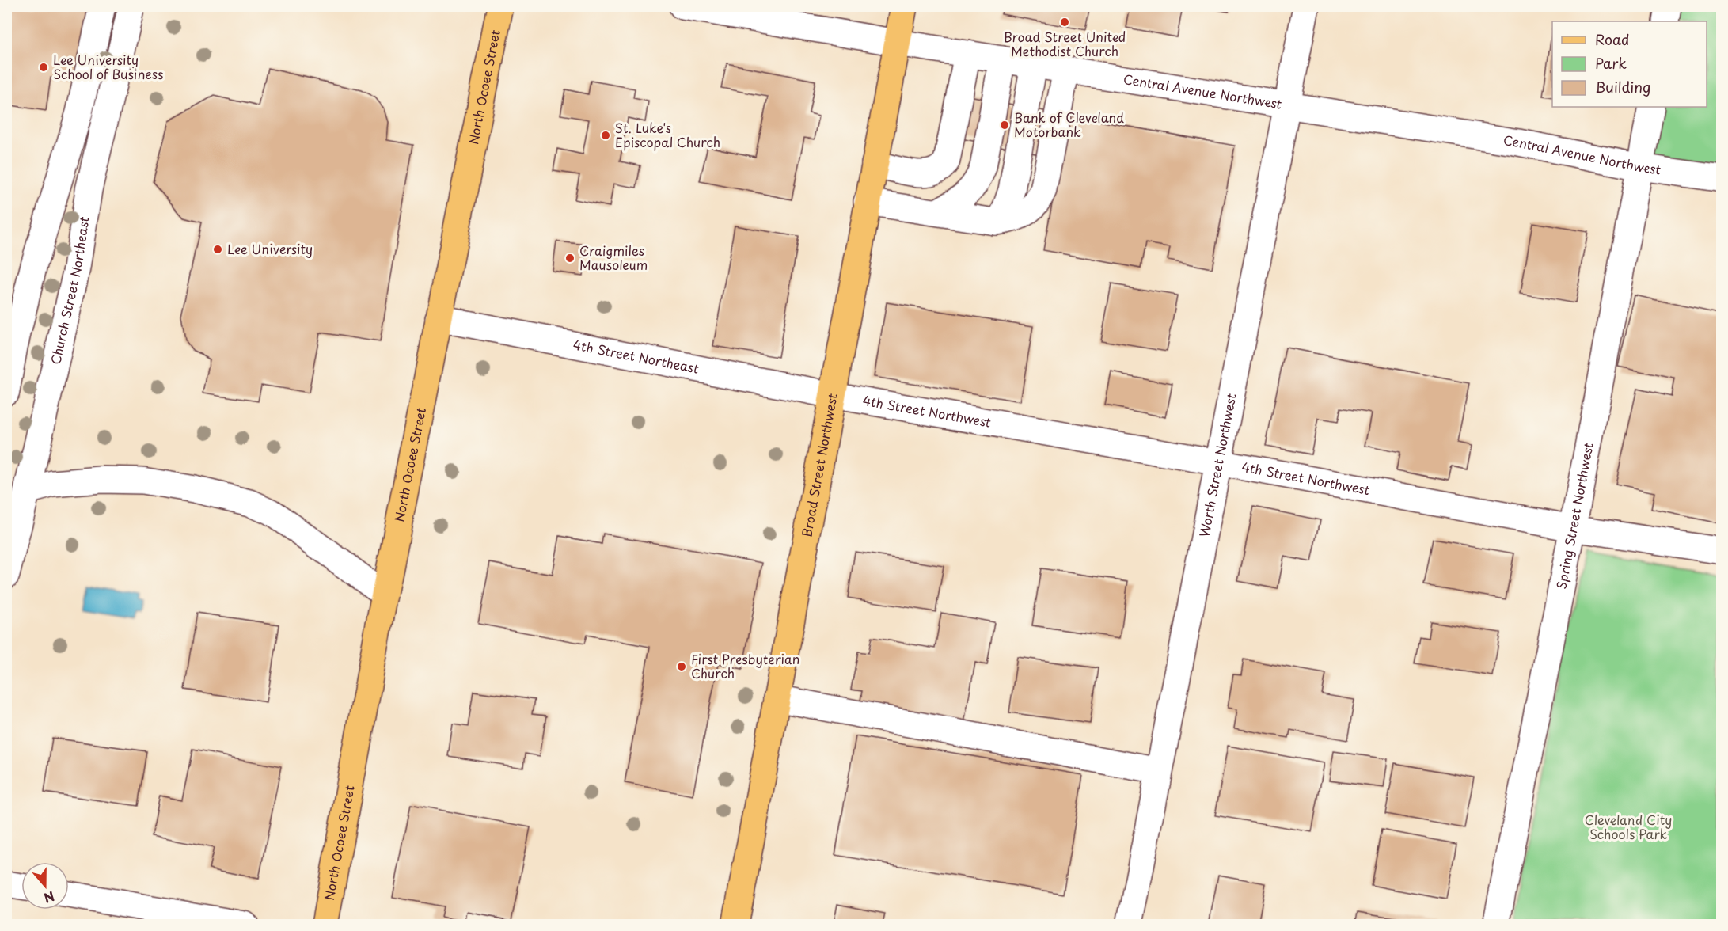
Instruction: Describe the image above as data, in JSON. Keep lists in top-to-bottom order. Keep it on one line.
{"streets":{"main road":["North Ocoee Street","Broad Street Northwest"],"street":["Central Avenue Northwest","Church Street Northeast","4th Street Northeast","4th Street Northwest","Worth Street Northwest","Spring Street Northwest"]},"crossings":[["North Ocoee Street","4th Street Northeast"],["Central Avenue Northwest","Broad Street Northwest"],["Central Avenue Northwest","Worth Street Northwest"],["Central Avenue Northwest","Spring Street Northwest"],["4th Street Northeast","4th Street Northwest"],["4th Street Northeast","Broad Street Northwest"],["4th Street Northwest","Broad Street Northwest"],["4th Street Northwest","Worth Street Northwest"],["4th Street Northwest","Spring Street Northwest"]],"parks":["Cleveland City Schools Park"],"places":["Broad Street United Methodist Church","Lee University School of Business","Bank of Cleveland Motorbank","St. Luke's Episcopal Church","Lee University","Craigmiles Mausoleum","First Presbyterian Church"],"legend":["Road","Park","Building"],"north":"bottom"}
